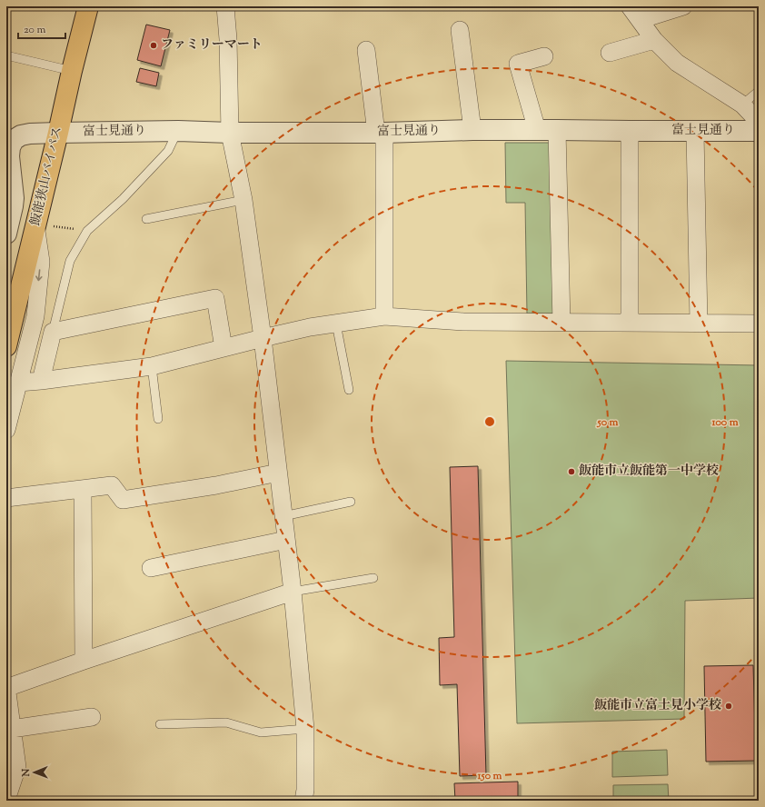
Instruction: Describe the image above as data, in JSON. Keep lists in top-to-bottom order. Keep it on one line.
{"streets":{"highway":["飯能狭山バイパス"],"street":["富士見通り"]},"crossings":[["富士見通り","飯能狭山バイパス"]],"places":["ファミリーマート","飯能市立飯能第一中学校","飯能市立富士見小学校"],"scale_bar":"20 m","north":"left","rings":["50 m","100 m","150 m"]}
